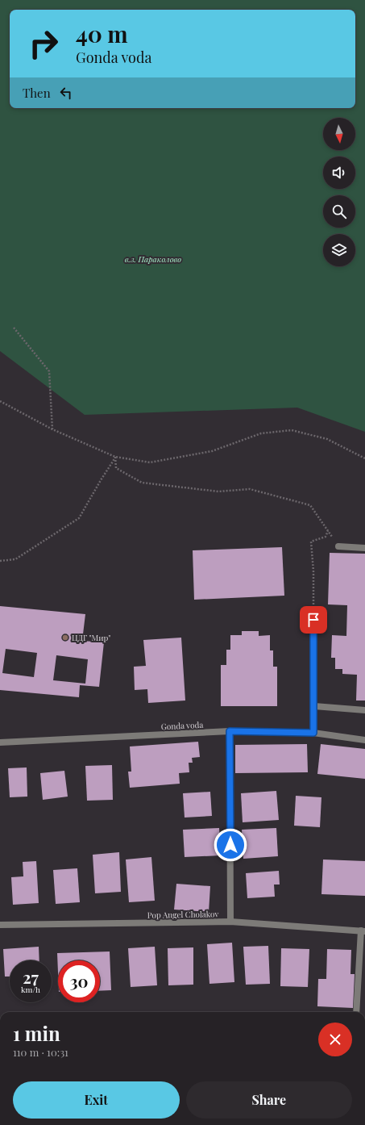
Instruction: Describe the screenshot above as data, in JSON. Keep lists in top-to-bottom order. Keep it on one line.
{"streets":{"street":["Gonda voda","Pop Angel Cholakov"]},"parks":["в.з. Параколово"],"places":["ЦДГ \"Мир\""],"north":"bottom","page":{"turn":["40 m","Gonda voda"],"then":"Then","speed":"27 km/h","limit":"30","heading":["1 min","110 m · 10:31"],"buttons":["Exit","Share"]}}
